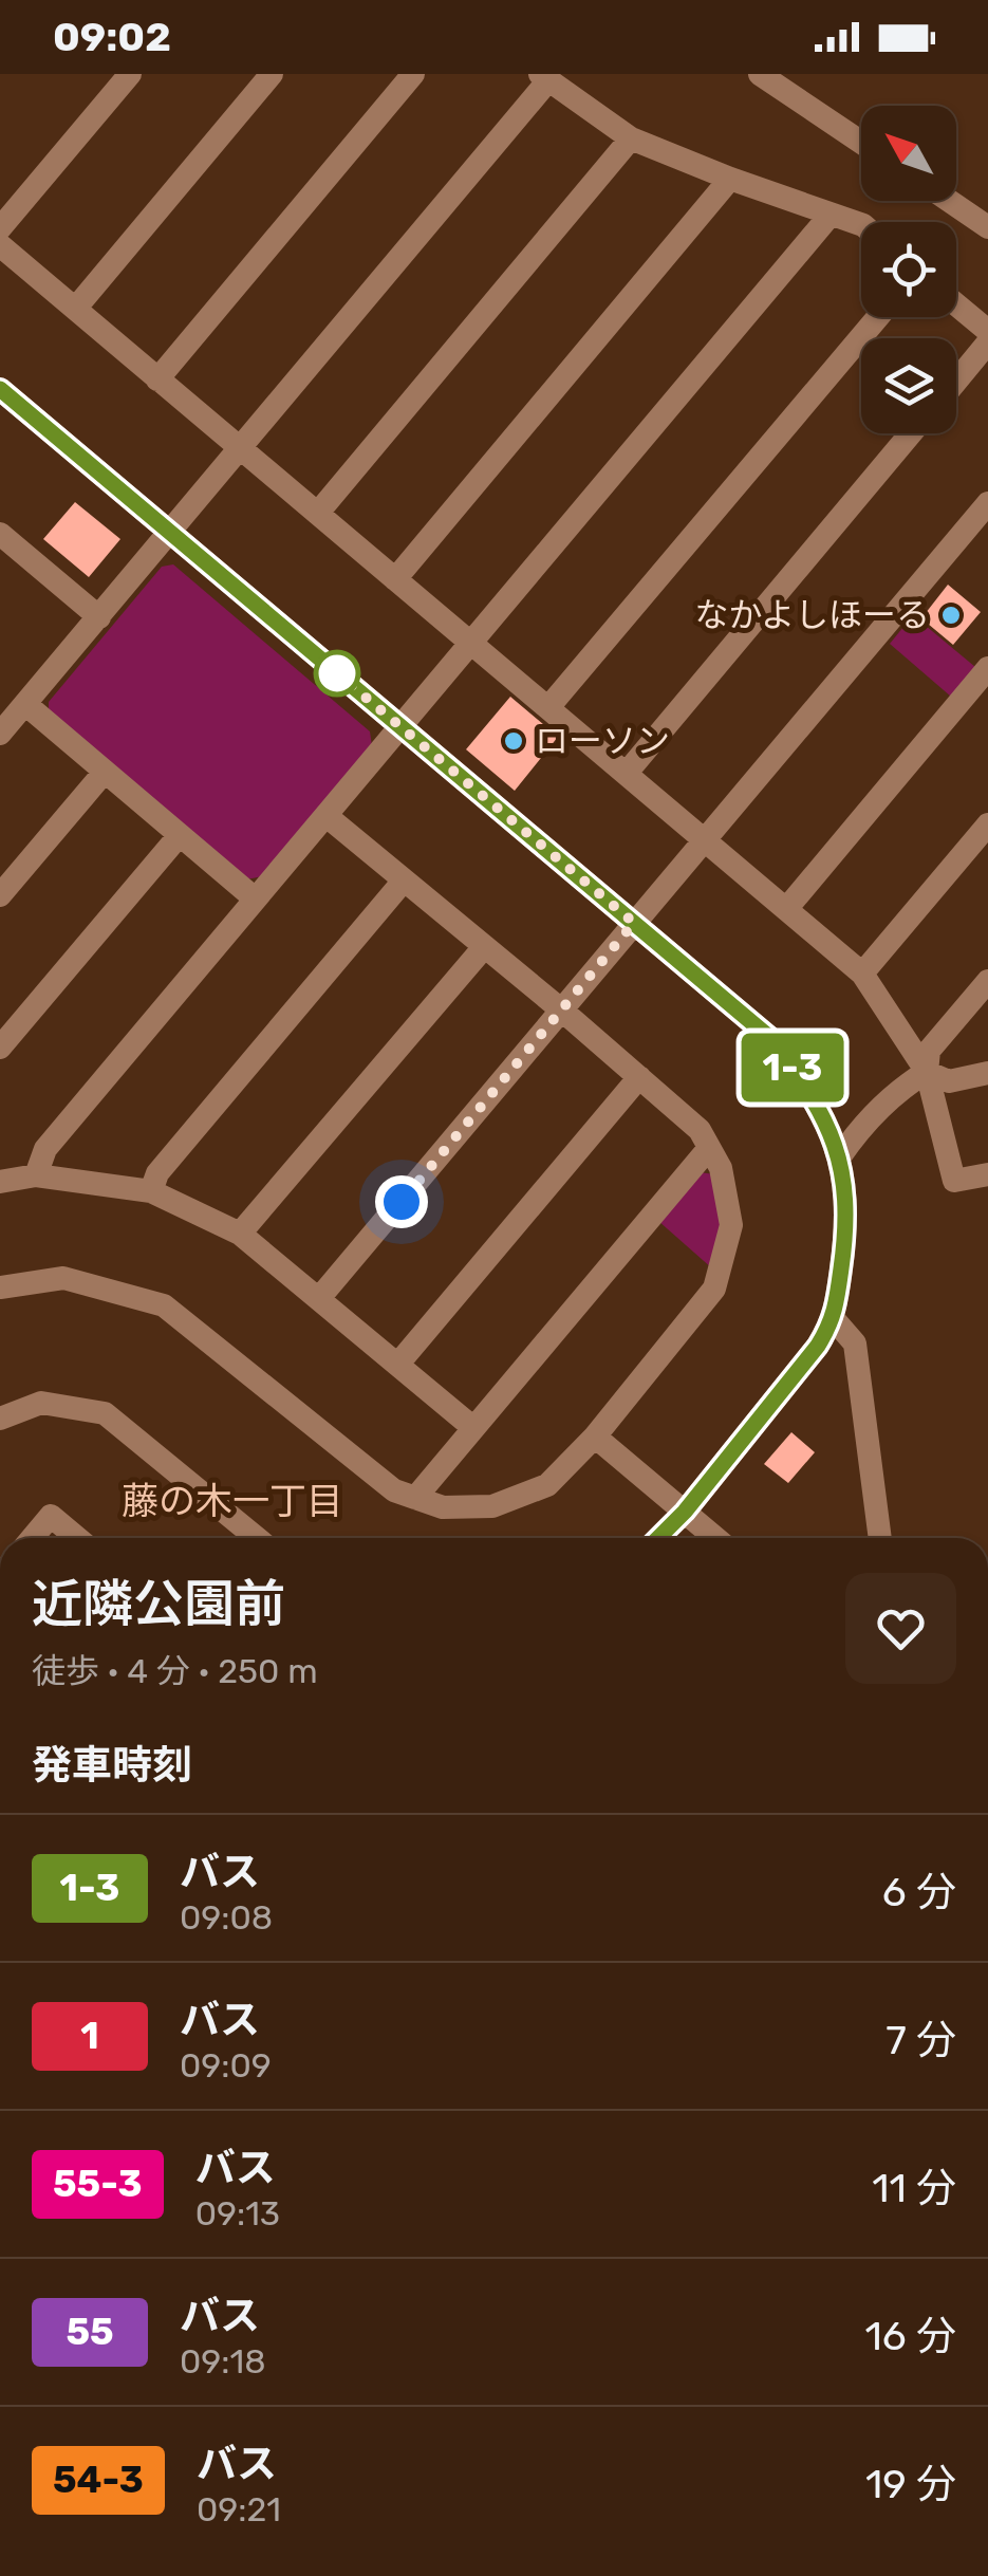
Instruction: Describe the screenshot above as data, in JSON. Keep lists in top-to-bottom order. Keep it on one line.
{"districts":["藤の木一丁目"],"places":["なかよしほーる","ローソン"],"lines":["bus line 1-3"],"north":"top left","page":{"status":"09:02","on_map":"1-3","heading":[["近隣公園前","徒歩 · 4 分 · 250 m"],"発車時刻"],"list":[{"mark":"1-3","name":"バス","note":"09:08","value":"6 分"},{"mark":"1","name":"バス","note":"09:09","value":"7 分"},{"mark":"55-3","name":"バス","note":"09:13","value":"11 分"},{"mark":"55","name":"バス","note":"09:18","value":"16 分"},{"mark":"54-3","name":"バス","note":"09:21","value":"19 分"}]}}
